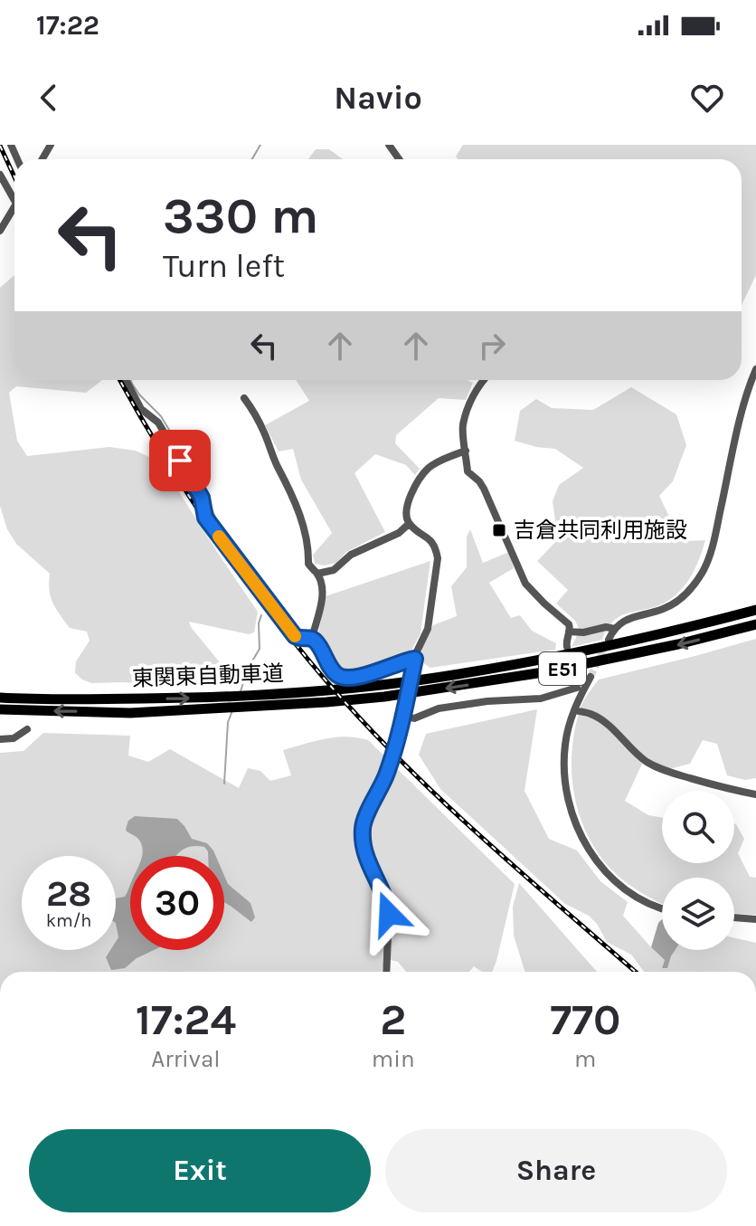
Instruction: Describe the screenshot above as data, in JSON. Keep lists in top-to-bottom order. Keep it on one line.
{"streets":{"highway":["E51","東関東自動車道"]},"places":{"transit":["吉倉共同利用施設"]},"page":{"status":"17:22","header":"Navio","turn":["330 m","Turn left"],"speed":"28 km/h","limit":"30","eta":["17:24","Arrival","2","min","770","m"],"buttons":["Exit","Share"]}}
